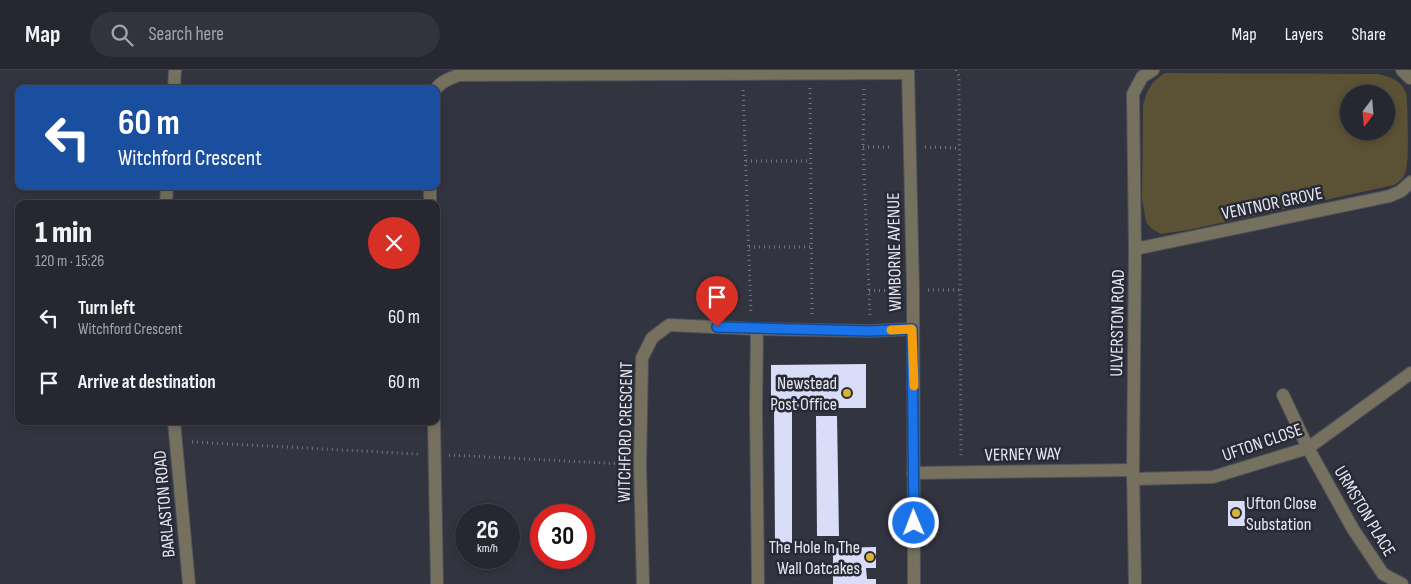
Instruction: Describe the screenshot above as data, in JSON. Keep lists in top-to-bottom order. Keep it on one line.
{"streets":{"street":["VENTNOR GROVE","WIMBORNE AVENUE","ULVERSTON ROAD","WITCHFORD CRESCENT","UFTON CLOSE","VERNEY WAY","BARLASTON ROAD","URMSTON PLACE"]},"crossings":[["VENTNOR GROVE","ULVERSTON ROAD"],["WIMBORNE AVENUE","WITCHFORD CRESCENT"],["WIMBORNE AVENUE","VERNEY WAY"],["ULVERSTON ROAD","UFTON CLOSE"],["ULVERSTON ROAD","VERNEY WAY"],["UFTON CLOSE","VERNEY WAY"],["UFTON CLOSE","URMSTON PLACE"]],"places":["Newstead Post Office","Ufton Close Substation","The Hole In The Wall Oatcakes"],"north":"bottom","page":{"header":"Map","search":"Search here","nav":["Map","Layers","Share"],"turn":["60 m","Witchford Crescent"],"heading":["1 min","120 m · 15:26"],"list":[{"name":"Turn left","note":"Witchford Crescent","value":"60 m"},{"name":"Arrive at destination","value":"60 m"}],"speed":"26 km/h","limit":"30"}}
